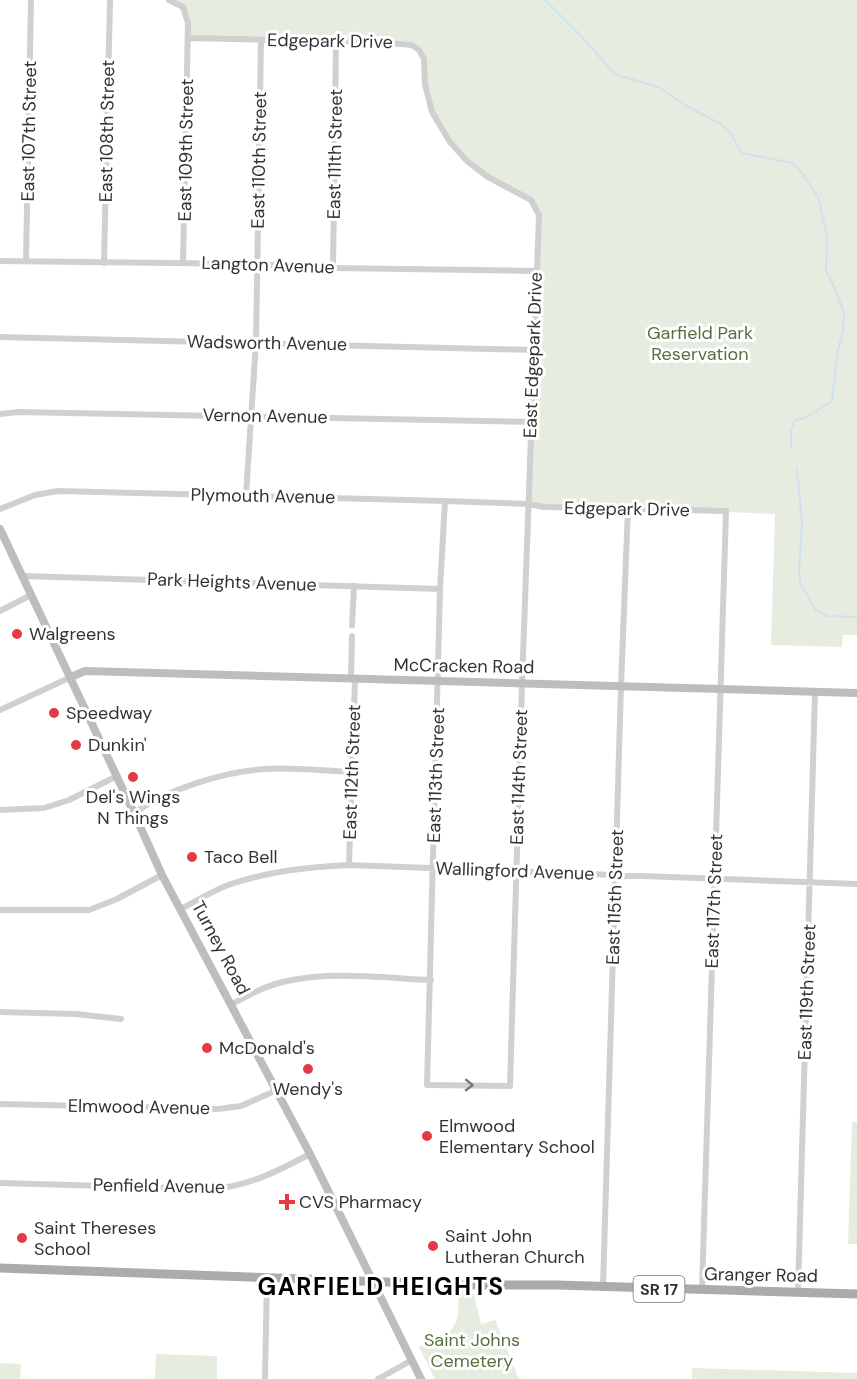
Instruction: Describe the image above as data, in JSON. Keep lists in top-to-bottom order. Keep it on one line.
{"streets":{"main road":["McCracken Road","Turney Road","Granger Road","SR 17"],"street":["Edgepark Drive","East 107th Street","East 108th Street","East 109th Street","East 111th Street","East 110th Street","Langton Avenue","Wadsworth Avenue","East Edgepark Drive","Vernon Avenue","Plymouth Avenue","Park Heights Avenue","East 112th Street","East 113th Street","East 114th Street","Wallingford Avenue","East 115th Street","East 117th Street","East 119th Street","Elmwood Avenue","Penfield Avenue"]},"crossings":[["Edgepark Drive","East 109th Street"],["Edgepark Drive","East 111th Street"],["Edgepark Drive","East 110th Street"],["Edgepark Drive","East Edgepark Drive"],["Edgepark Drive","Plymouth Avenue"],["Edgepark Drive","East 114th Street"],["Edgepark Drive","East 115th Street"],["Edgepark Drive","East 117th Street"],["East 107th Street","Langton Avenue"],["East 108th Street","Langton Avenue"],["East 109th Street","Langton Avenue"],["East 111th Street","Langton Avenue"],["East 110th Street","Langton Avenue"],["East 110th Street","Wadsworth Avenue"],["East 110th Street","Vernon Avenue"],["East 110th Street","Plymouth Avenue"],["Langton Avenue","East Edgepark Drive"],["Wadsworth Avenue","East Edgepark Drive"],["East Edgepark Drive","Vernon Avenue"],["East Edgepark Drive","Plymouth Avenue"],["East Edgepark Drive","East 114th Street"],["Plymouth Avenue","East 113th Street"],["Plymouth Avenue","East 114th Street"],["Park Heights Avenue","East 113th Street"],["Park Heights Avenue","Turney Road"],["McCracken Road","East 112th Street"],["McCracken Road","East 113th Street"],["McCracken Road","East 114th Street"],["McCracken Road","East 115th Street"],["McCracken Road","East 117th Street"],["McCracken Road","Turney Road"],["McCracken Road","East 119th Street"],["East 112th Street","Wallingford Avenue"],["East 113th Street","East 114th Street"],["East 113th Street","Wallingford Avenue"],["East 114th Street","Wallingford Avenue"],["Wallingford Avenue","East 115th Street"],["Wallingford Avenue","East 117th Street"],["Wallingford Avenue","Turney Road"],["Wallingford Avenue","East 119th Street"],["East 115th Street","Granger Road"],["East 117th Street","Granger Road"],["Turney Road","Elmwood Avenue"],["Turney Road","Penfield Avenue"],["Turney Road","Granger Road"],["East 119th Street","Granger Road"]],"districts":["GARFIELD HEIGHTS"],"parks":["Garfield Park Reservation","Saint Johns Cemetery"],"places":{"other":["Walgreens","Speedway","Dunkin'","Del's Wings N Things","Taco Bell","McDonald's","Wendy's","Elmwood Elementary School","Saint Thereses School","Saint John Lutheran Church"],"health":["CVS Pharmacy"]}}
